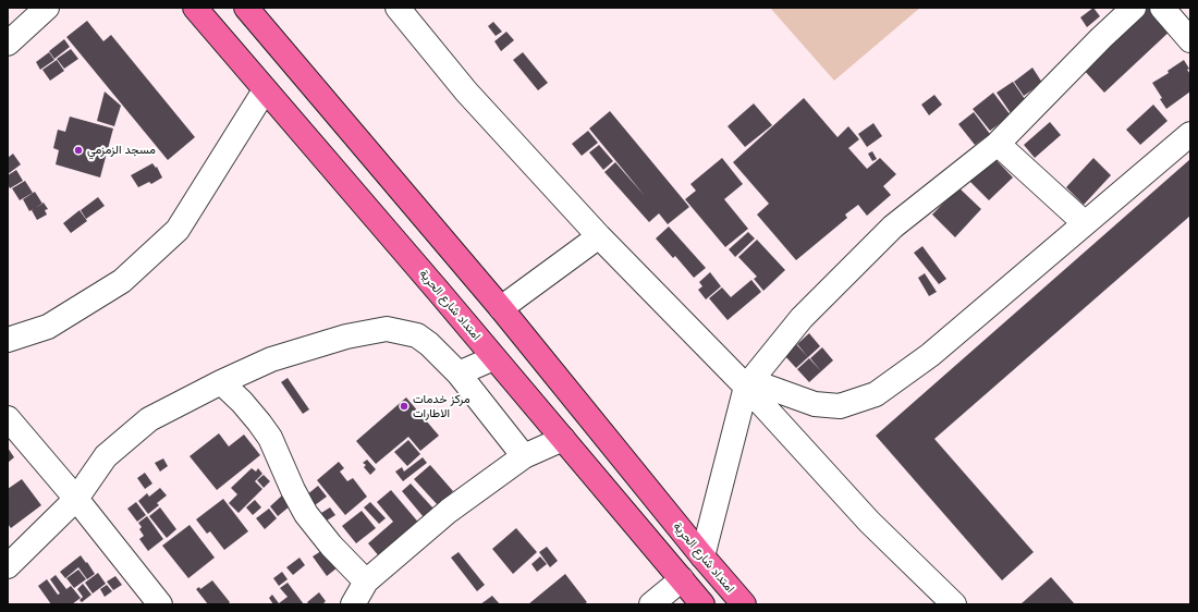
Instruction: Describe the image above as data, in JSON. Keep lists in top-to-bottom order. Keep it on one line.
{"streets":{"main road":["امتداد شارع الحرية"]},"places":["مسجد الزمزمي","مركز خدمات الاطارات"]}
